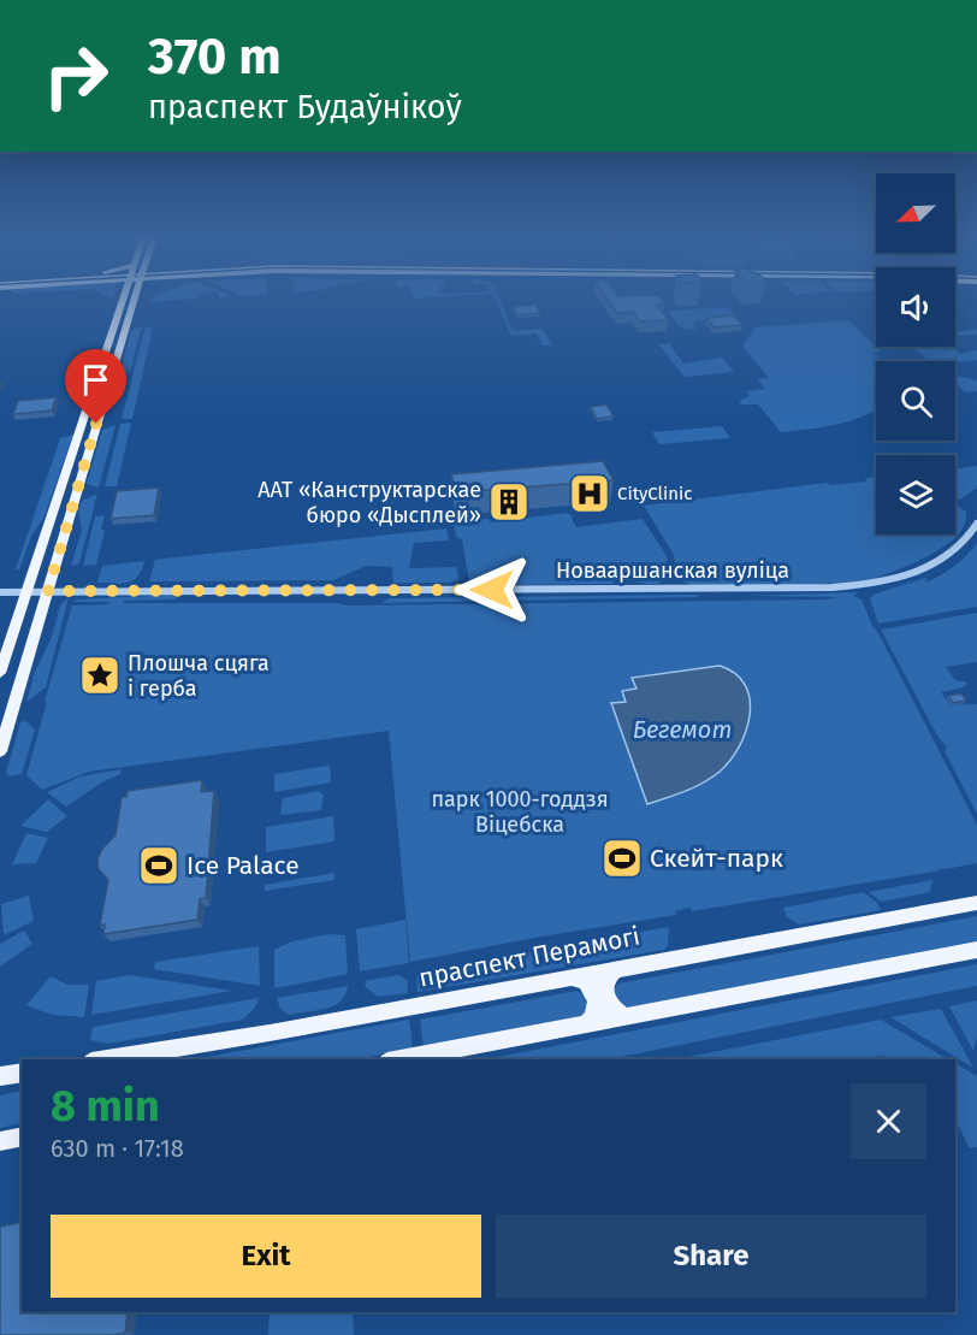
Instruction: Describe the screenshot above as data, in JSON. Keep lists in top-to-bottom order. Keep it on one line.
{"streets":{"main road":["праспект Перамогі"],"street":["Новааршанская вуліца"]},"water":["Бегемот"],"parks":["парк 1000-годдзя Віцебска"],"places":{"hospital":["CityClinic"],"building":["ААТ «Канструктарскае бюро «Дысплей»"],"place":["Плошча сцяга і герба"],"sports":["Скейт-парк","Ice Palace"]},"north":"bottom left","page":{"turn":["370 m","праспект Будаўнікоў"],"heading":["8 min","630 m · 17:18"],"buttons":["Exit","Share"]}}
